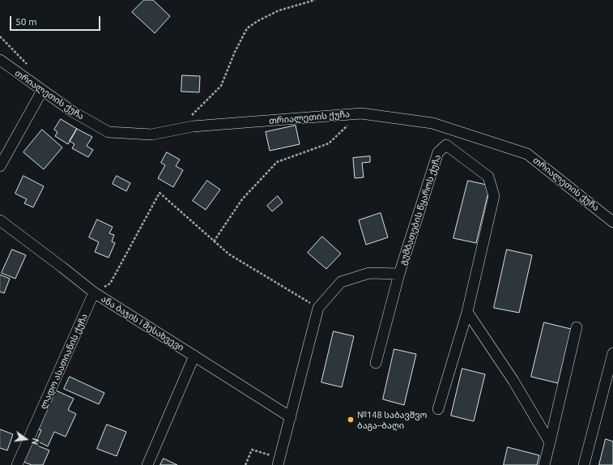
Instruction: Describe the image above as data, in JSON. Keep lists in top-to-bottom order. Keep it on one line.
{"streets":{"street":["თრიალეთის ქუჩა","გუმბათების წყაროს ქუჩა","ანა ბაჯის I შესახვევი","ლადო ასათიანის ქუჩა"]},"crossings":[["გუმბათების წყაროს ქუჩა","ანა ბაჯის I შესახვევი"],["ანა ბაჯის I შესახვევი","ლადო ასათიანის ქუჩა"]],"places":["№148 საბავშვო ბაგა–ბაღი"],"scale_bar":"50 m","north":"right"}
